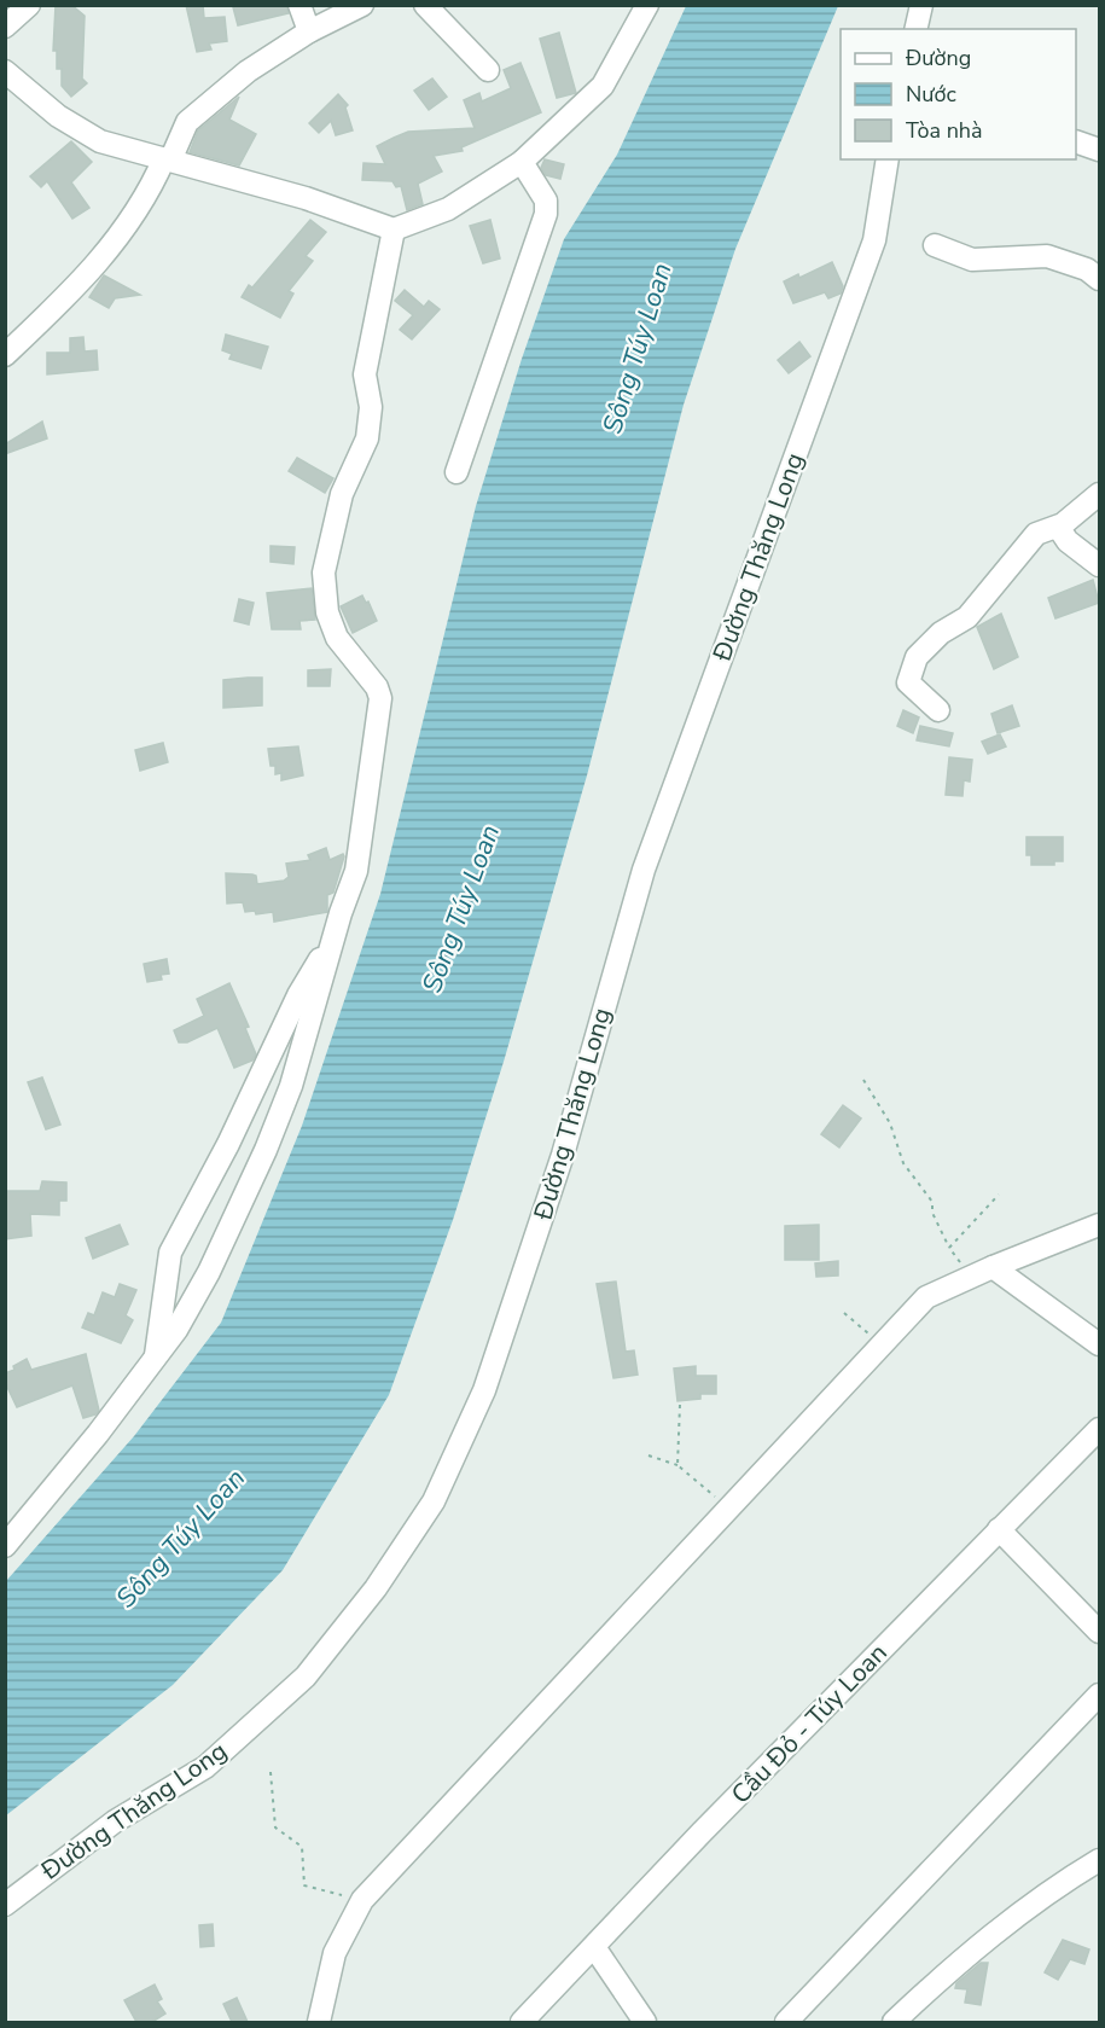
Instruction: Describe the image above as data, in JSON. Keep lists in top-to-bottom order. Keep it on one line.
{"streets":{"street":["Đường Thăng Long","Cầu Đỏ - Túy Loan"]},"water":["Sông Túy Loan"],"legend":["Đường","Nước","Tòa nhà"]}
